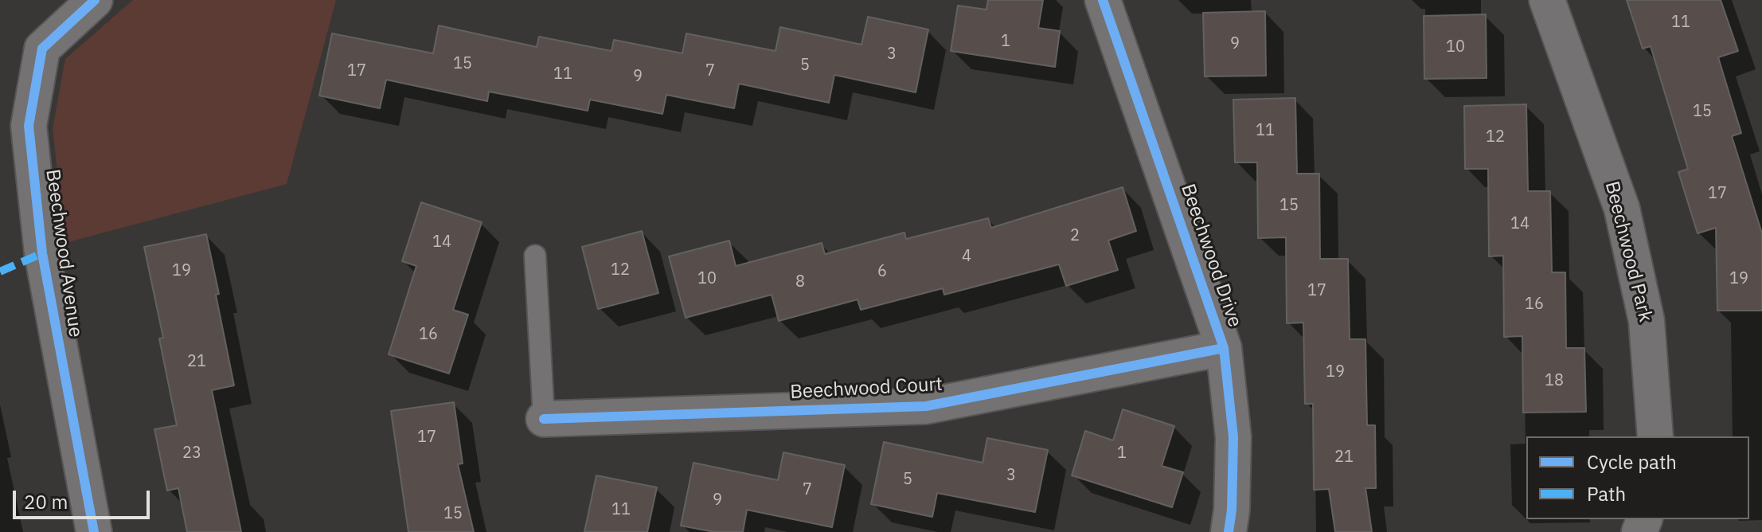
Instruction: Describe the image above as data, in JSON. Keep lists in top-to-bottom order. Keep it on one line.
{"streets":{"street":["Beechwood Park","Beechwood Avenue","Beechwood Drive","Beechwood Court"]},"crossings":[["Beechwood Drive","Beechwood Court"]],"house_numbers":["11","1","9","10","3","15","5","17","7","11","9","15","11","12","17","15","14","2","14","4","12","19","6","10","19","8","17","16","16","21","19","18","17","23","1","21","3","5","7","9","11","15"],"legend":["Cycle path","Path"],"scale_bar":"20 m"}
